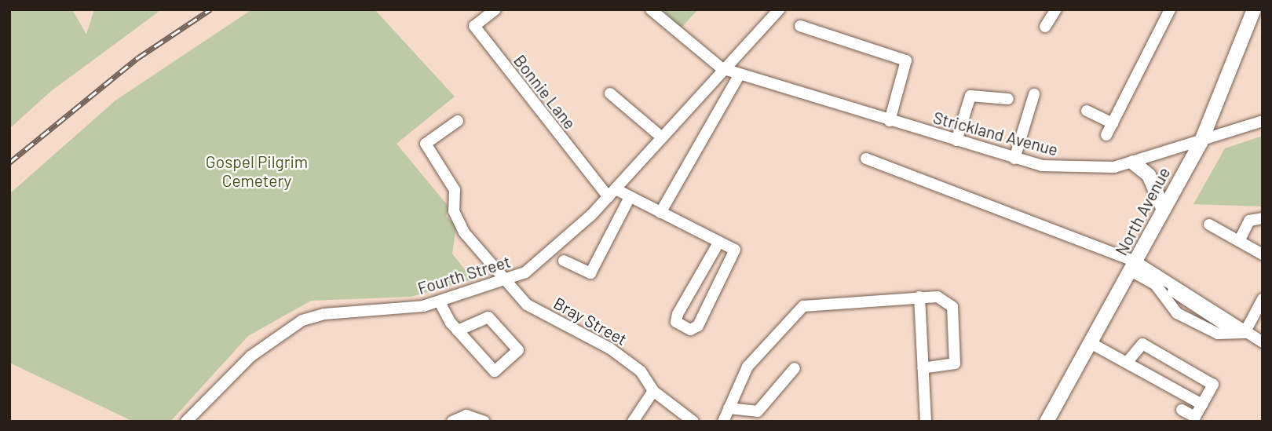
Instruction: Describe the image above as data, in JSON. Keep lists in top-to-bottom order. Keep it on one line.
{"streets":{"main road":["North Avenue"],"street":["Bonnie Lane","Strickland Avenue","Fourth Street","Bray Street"]},"crossings":[["Bonnie Lane","Fourth Street"],["Strickland Avenue","North Avenue"],["Strickland Avenue","Fourth Street"],["Fourth Street","Bray Street"]],"parks":["Gospel Pilgrim Cemetery"]}
